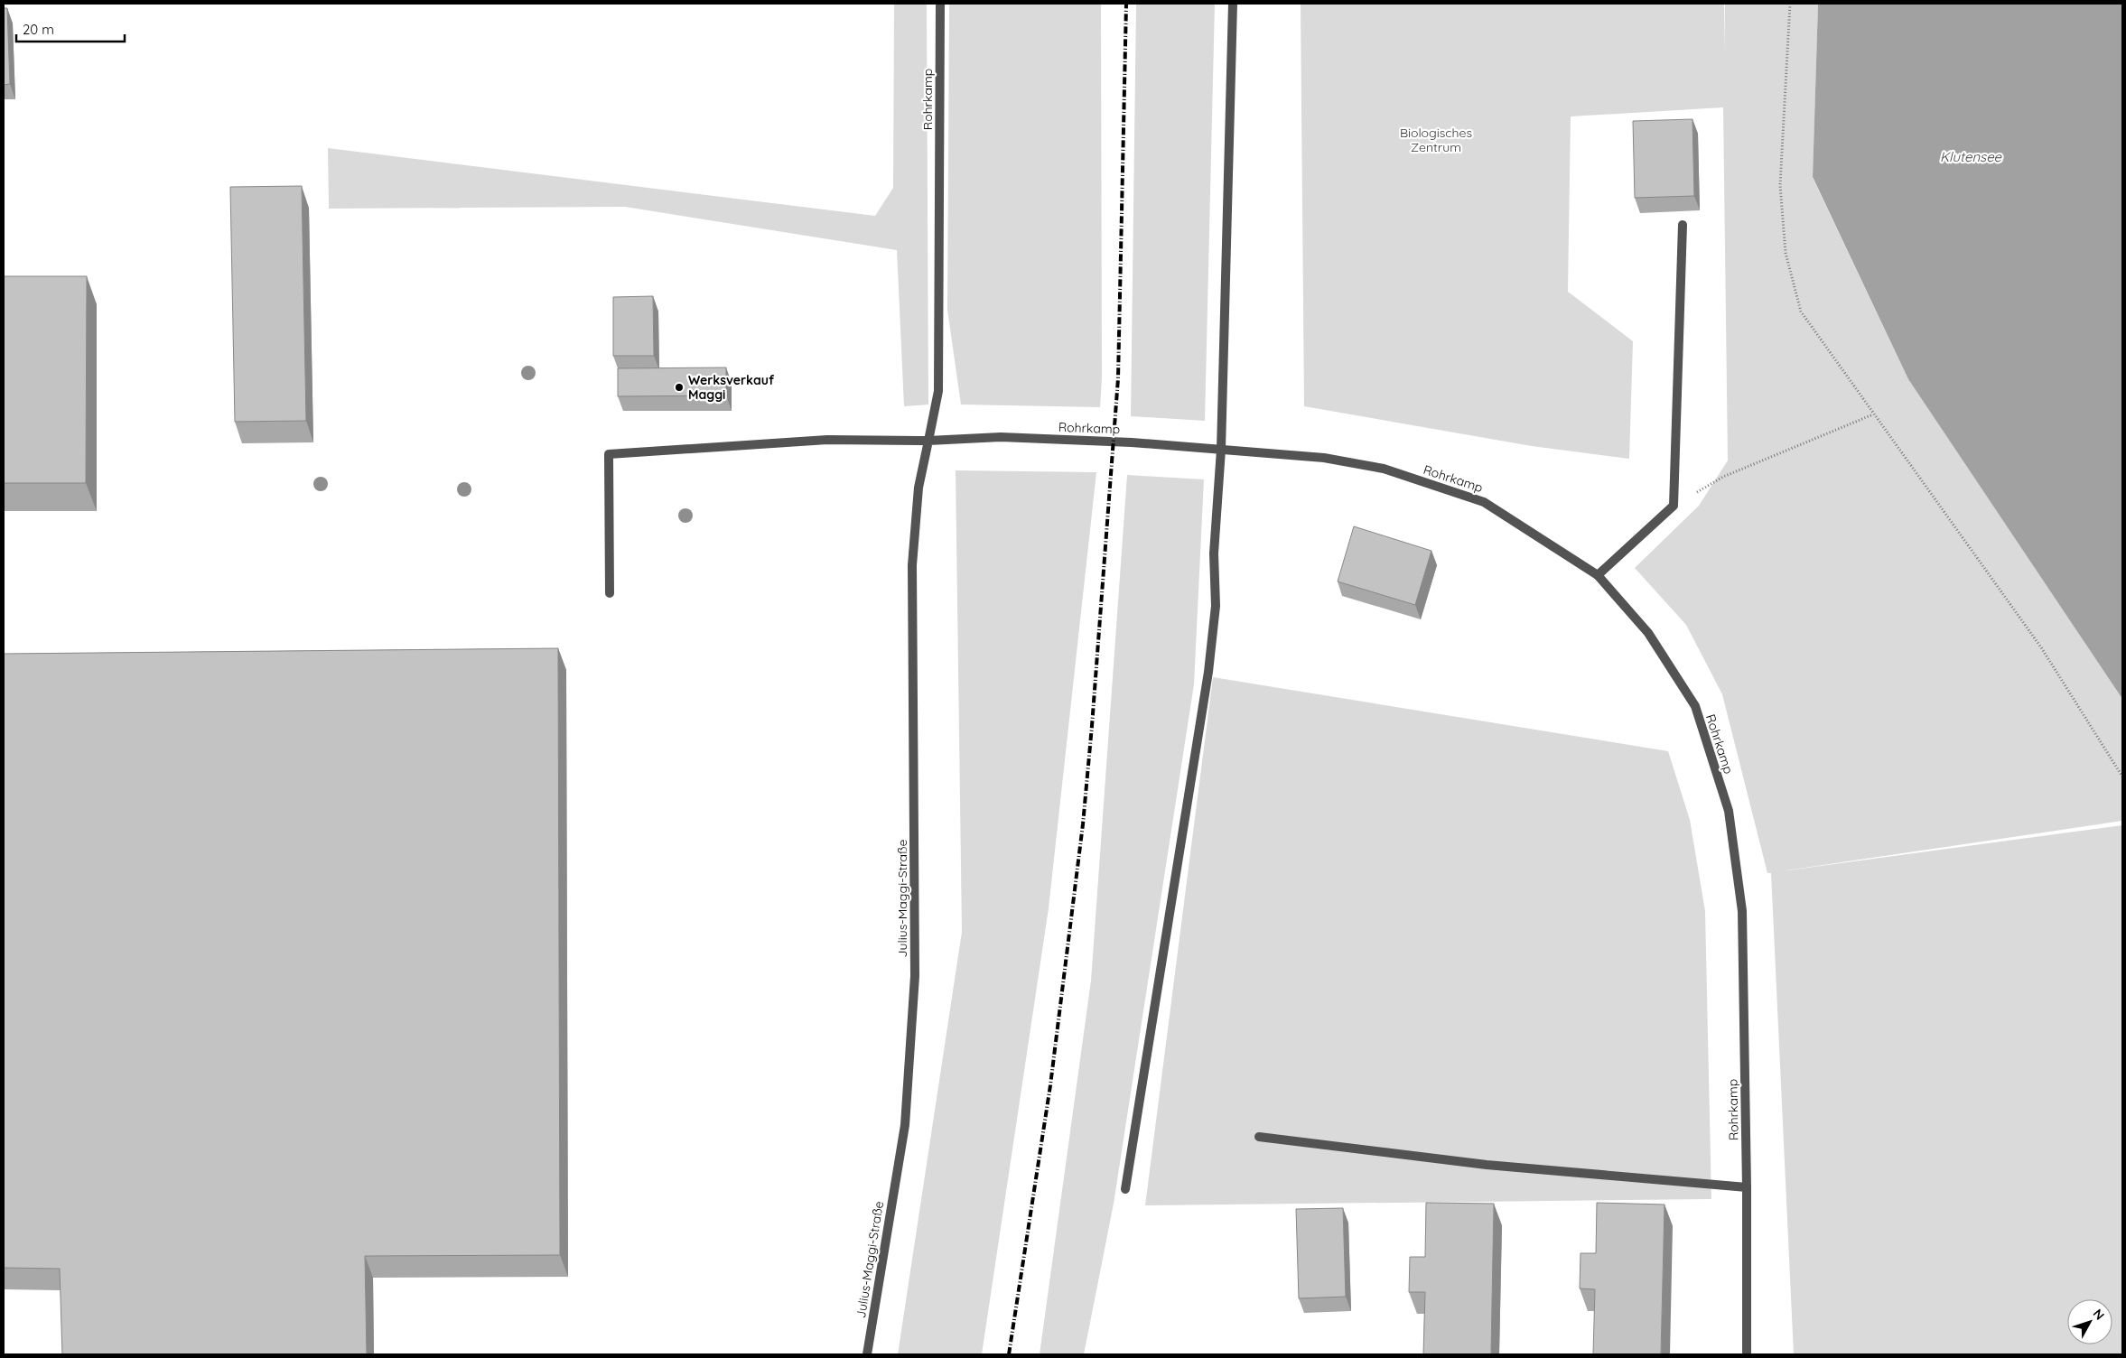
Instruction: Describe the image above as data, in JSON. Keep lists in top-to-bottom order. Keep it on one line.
{"streets":{"street":["Rohrkamp","Julius-Maggi-Straße"]},"crossings":[["Rohrkamp","Julius-Maggi-Straße"]],"water":["Klutensee"],"parks":["Biologisches Zentrum"],"places":["Werksverkauf Maggi"],"scale_bar":"20 m","north":"top right"}
